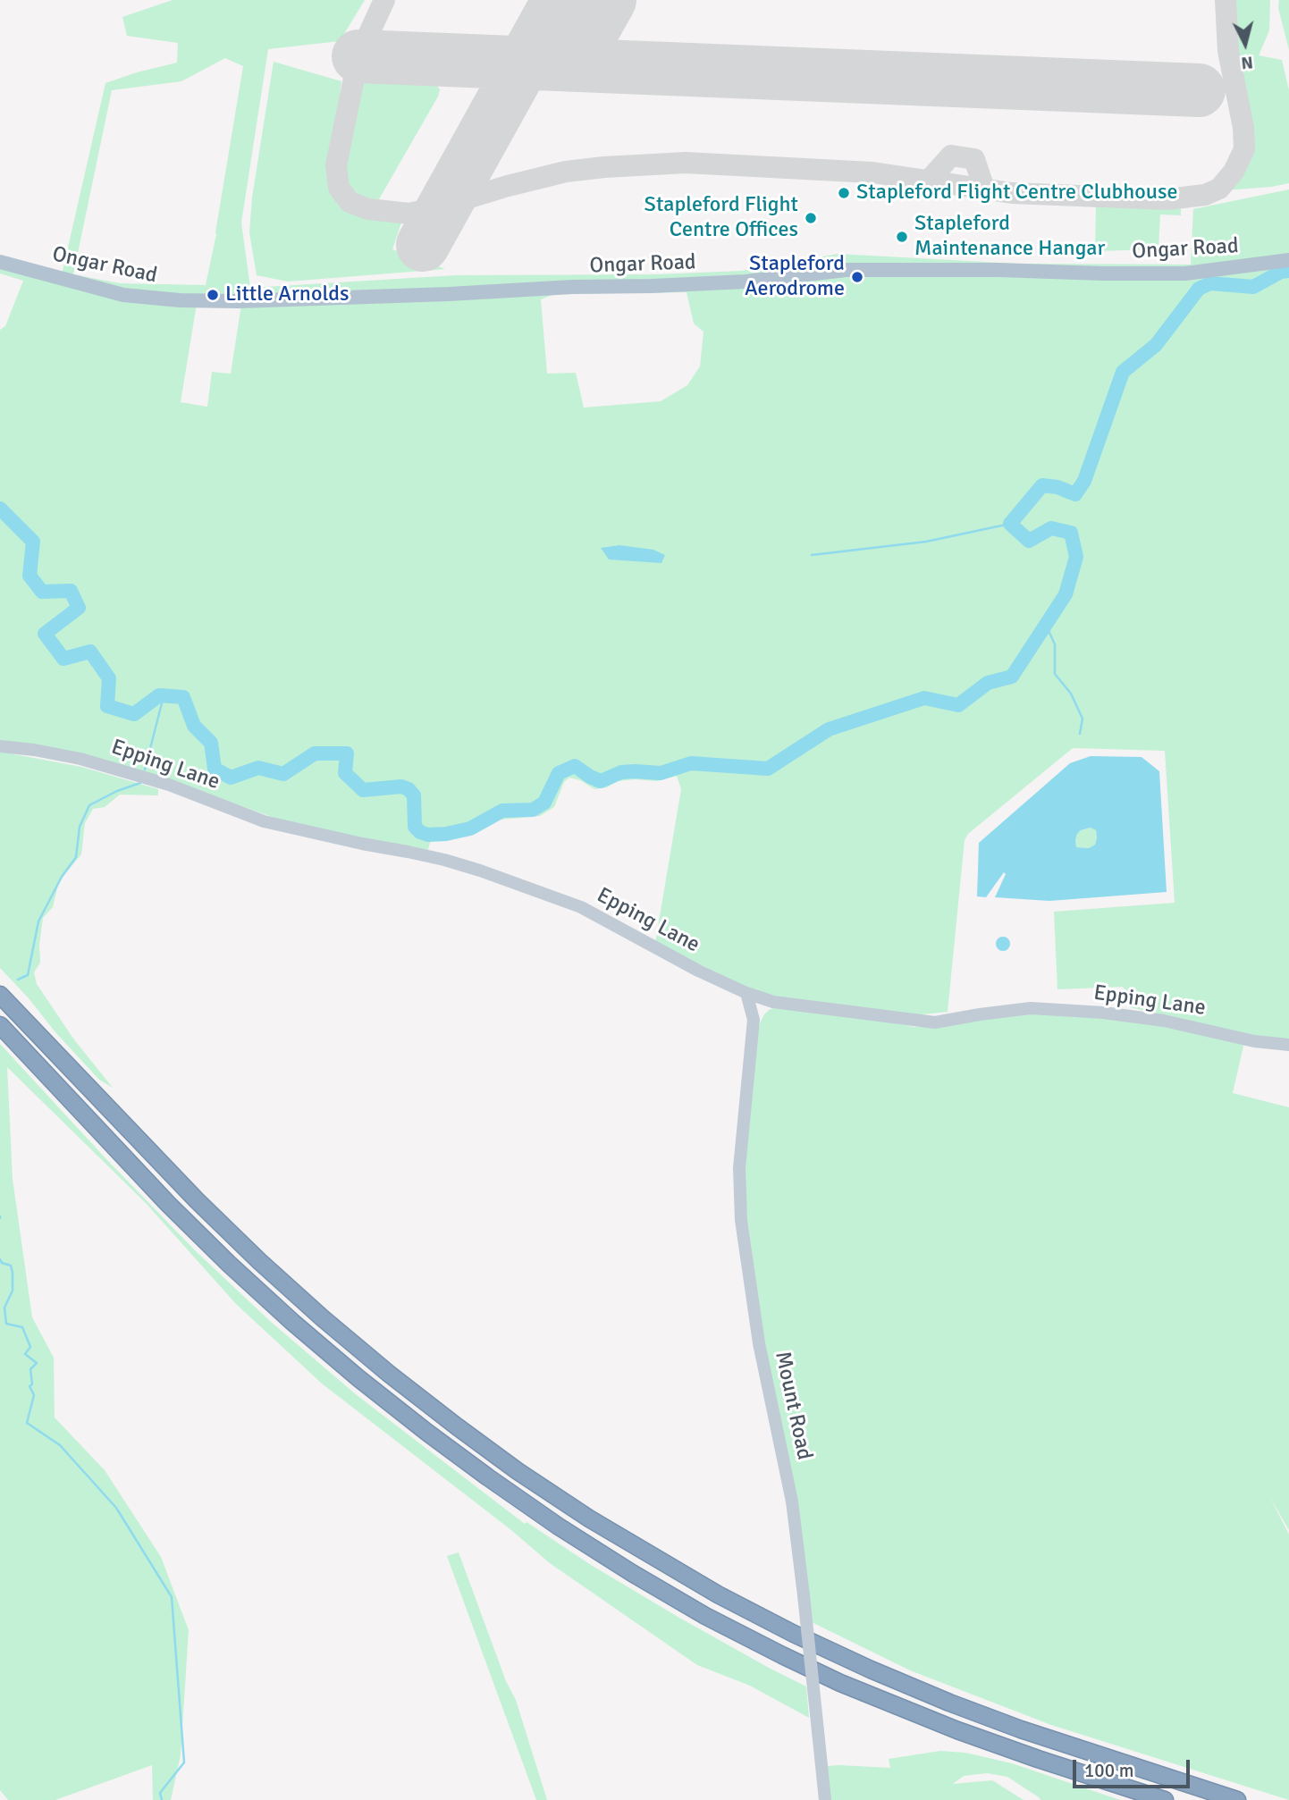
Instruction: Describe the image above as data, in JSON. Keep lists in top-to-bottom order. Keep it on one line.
{"streets":{"main road":["Ongar Road"],"street":["Epping Lane","Mount Road"]},"crossings":[["Epping Lane","Mount Road"]],"places":["Stapleford Flight Centre Clubhouse","Stapleford Flight Centre Offices","Stapleford Maintenance Hangar","Stapleford Aerodrome","Little Arnolds"],"scale_bar":"100 m","north":"bottom"}
